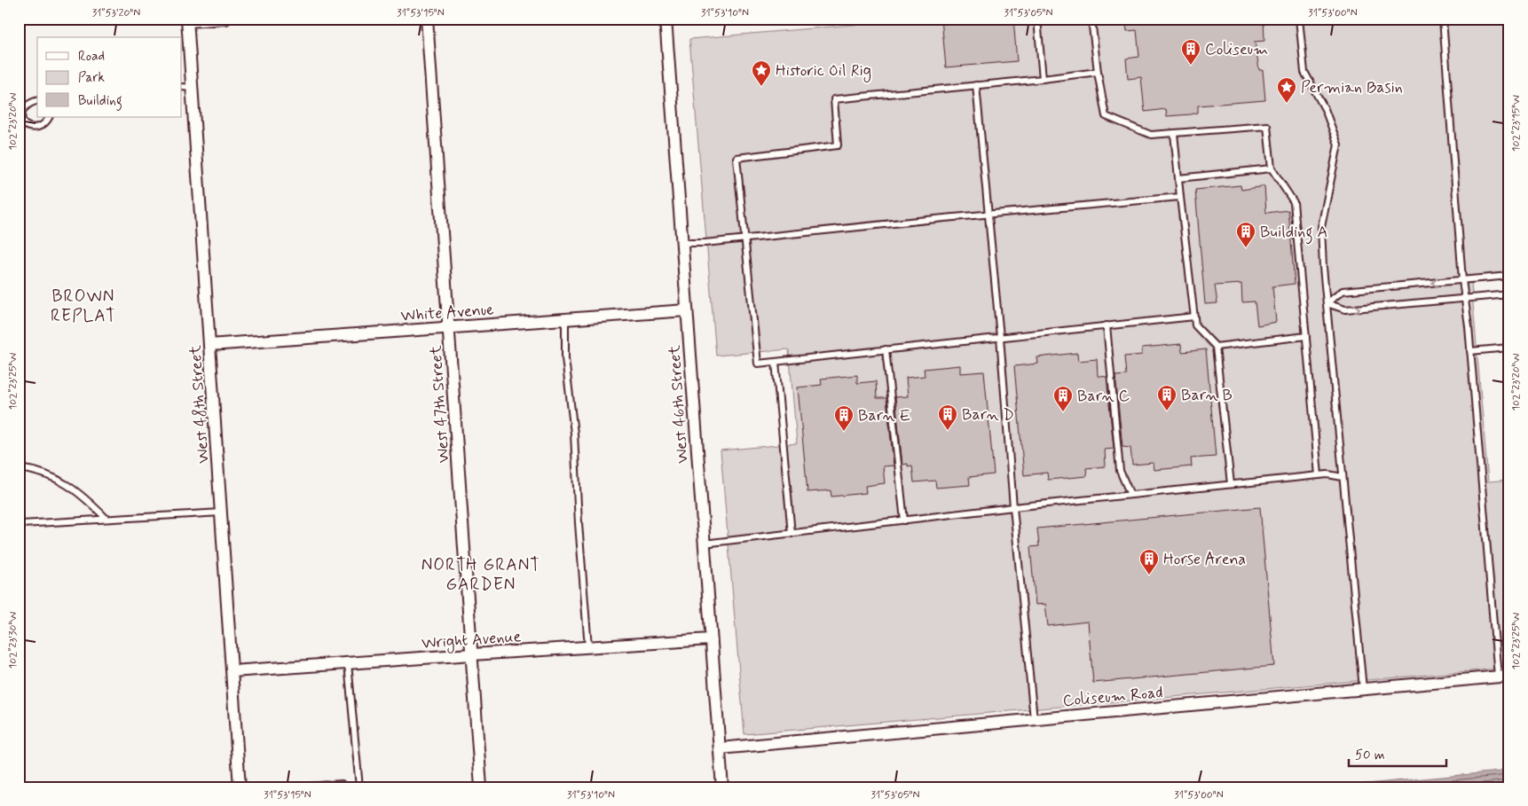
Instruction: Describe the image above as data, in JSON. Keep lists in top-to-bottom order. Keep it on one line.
{"streets":{"street":["White Avenue","West 48th Street","West 47th Street","West 46th Street","Wright Avenue","Coliseum Road"]},"crossings":[["White Avenue","West 48th Street"],["White Avenue","West 47th Street"],["White Avenue","West 46th Street"],["West 48th Street","Wright Avenue"],["West 47th Street","Wright Avenue"],["West 46th Street","Wright Avenue"],["West 46th Street","Coliseum Road"]],"districts":["BROWN REPLAT","NORTH GRANT GARDEN"],"places":{"building":["Coliseum","Building A","Barn B","Barn C","Barn D","Barn E","Horse Arena"],"place":["Historic Oil Rig","Permian Basin"]},"legend":["Road","Park","Building"],"scale_bar":"50 m","coordinates":["31°53'20\"N","31°53'15\"N","31°53'10\"N","31°53'05\"N","31°53'00\"N","102°23'20\"W","102°23'15\"W","102°23'25\"W","102°23'30\"W"]}
